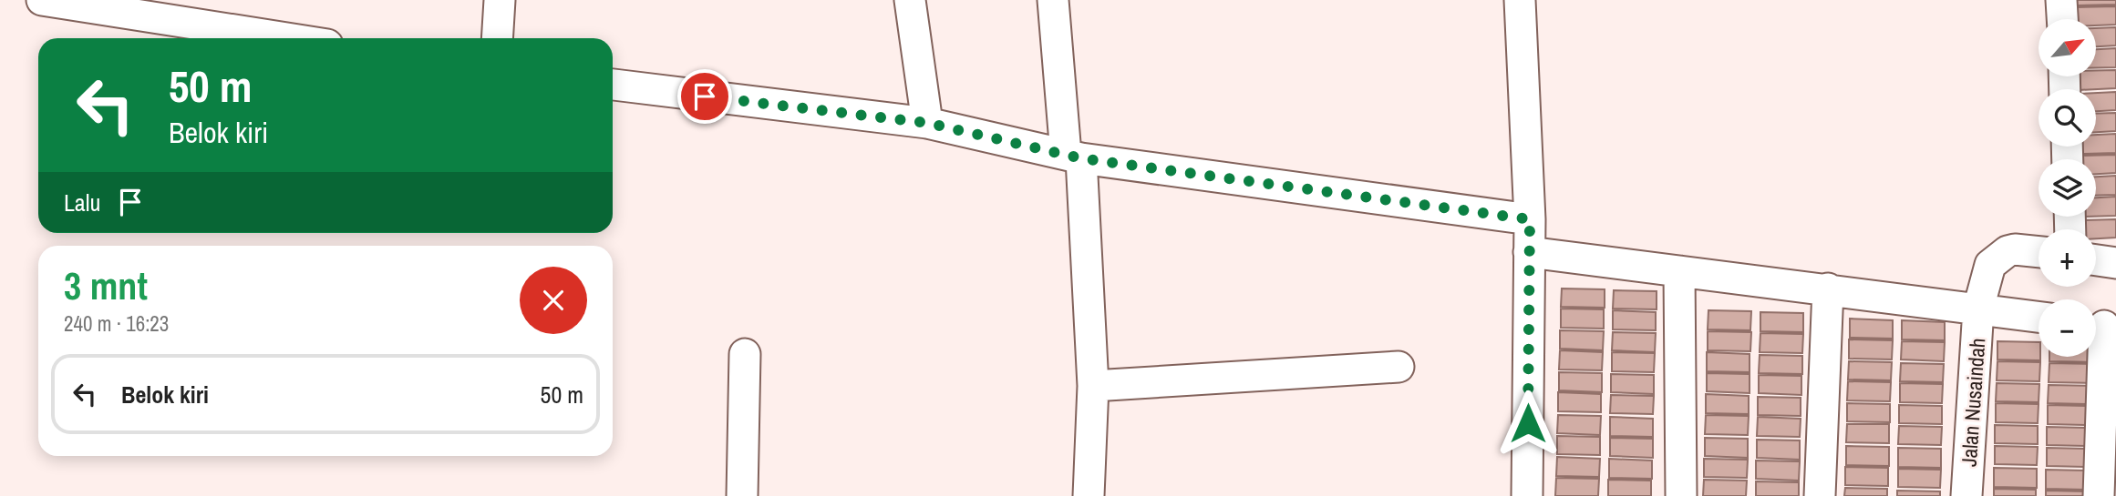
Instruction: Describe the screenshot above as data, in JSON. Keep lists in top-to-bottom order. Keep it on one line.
{"streets":{"street":["Jalan Nusaindah"]},"north":"top right","page":{"map_buttons":["+","−"],"turn":["50 m","Belok kiri"],"then":"Lalu","heading":["3 mnt","240 m · 16:23"],"list":[{"name":"Belok kiri","value":"50 m"}]}}
